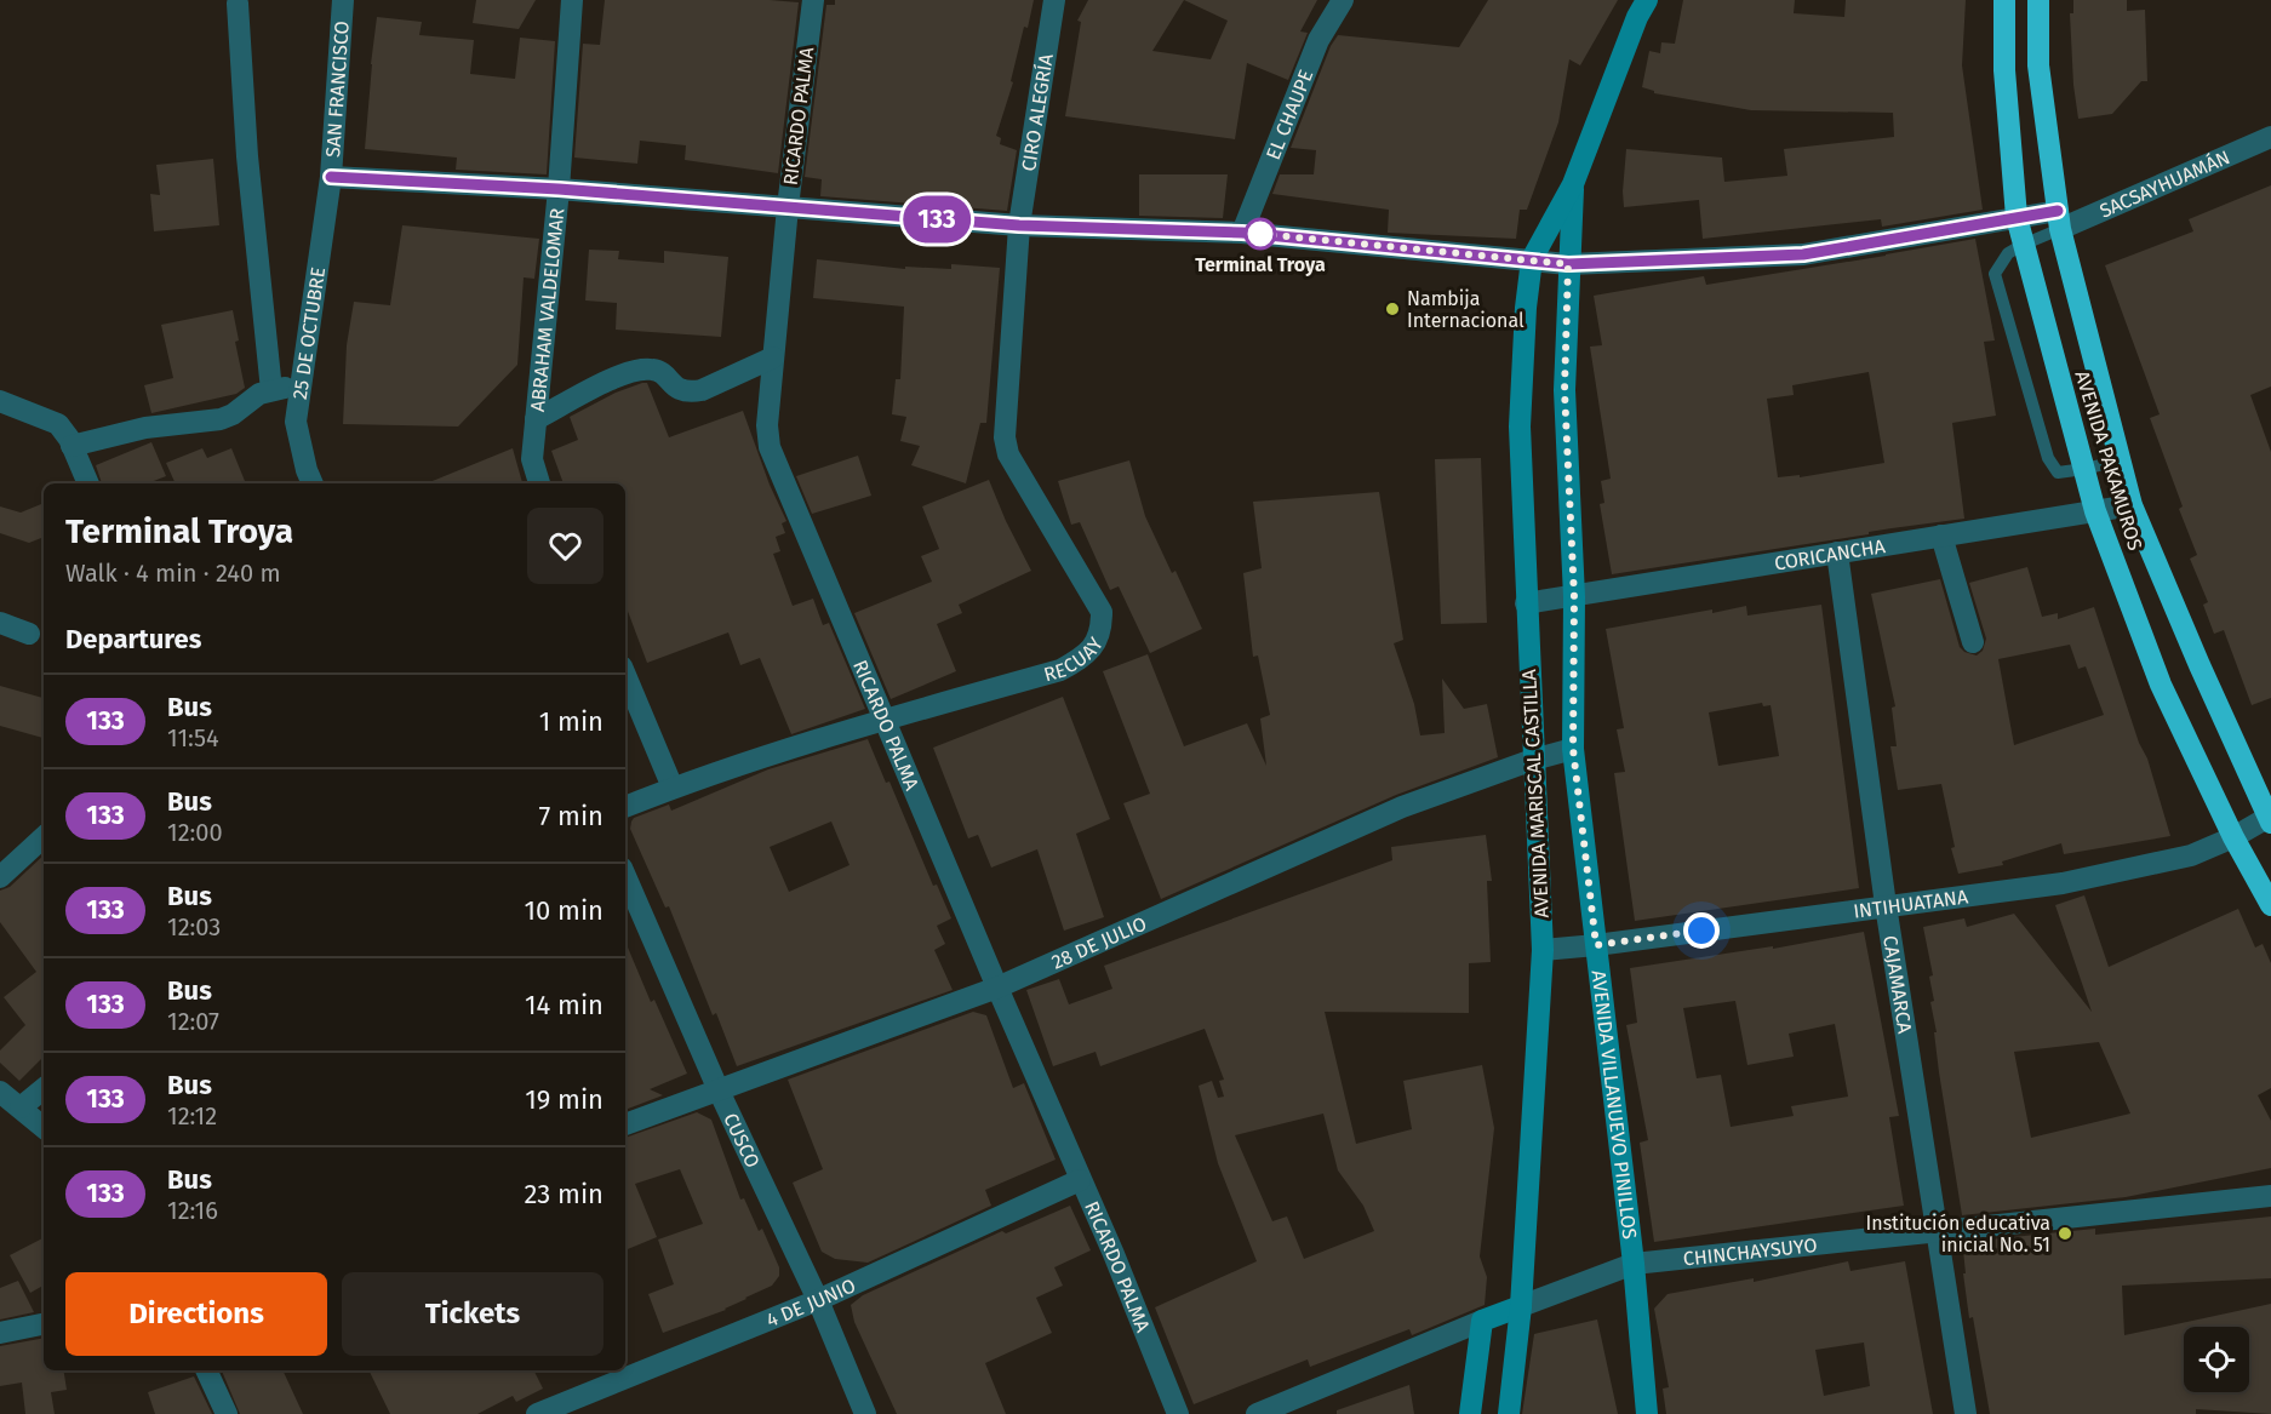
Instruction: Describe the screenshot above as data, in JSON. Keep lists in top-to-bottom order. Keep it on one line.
{"streets":{"highway":["AVENIDA PAKAMUROS"],"street":["SAN FRANCISCO","CIRO ALEGRÍA","EL CHAUPE","RICARDO PALMA","SACSAYHUAMÁN","ABRAHAM VALDELOMAR","25 DE OCTUBRE","CORICANCHA","RECUAY","AVENIDA MARISCAL CASTILLA","INTIHUATANA","28 DE JULIO","CAJAMARCA","AVENIDA VILLANUEVO PINILLOS","CUSCO","CHINCHAYSUYO","4 DE JUNIO"]},"crossings":[["SAN FRANCISCO","SACSAYHUAMÁN"],["SAN FRANCISCO","25 DE OCTUBRE"],["CIRO ALEGRÍA","SACSAYHUAMÁN"],["CIRO ALEGRÍA","RECUAY"],["EL CHAUPE","SACSAYHUAMÁN"],["RICARDO PALMA","SACSAYHUAMÁN"],["RICARDO PALMA","RECUAY"],["RICARDO PALMA","28 DE JULIO"],["RICARDO PALMA","4 DE JUNIO"],["SACSAYHUAMÁN","ABRAHAM VALDELOMAR"],["SACSAYHUAMÁN","25 DE OCTUBRE"],["SACSAYHUAMÁN","AVENIDA PAKAMUROS"],["SACSAYHUAMÁN","RECUAY"],["SACSAYHUAMÁN","AVENIDA MARISCAL CASTILLA"],["SACSAYHUAMÁN","AVENIDA VILLANUEVO PINILLOS"],["AVENIDA PAKAMUROS","CORICANCHA"],["AVENIDA PAKAMUROS","INTIHUATANA"],["CORICANCHA","AVENIDA MARISCAL CASTILLA"],["CORICANCHA","CAJAMARCA"],["CORICANCHA","AVENIDA VILLANUEVO PINILLOS"],["AVENIDA MARISCAL CASTILLA","INTIHUATANA"],["AVENIDA MARISCAL CASTILLA","28 DE JULIO"],["AVENIDA MARISCAL CASTILLA","AVENIDA VILLANUEVO PINILLOS"],["AVENIDA MARISCAL CASTILLA","CHINCHAYSUYO"],["INTIHUATANA","CAJAMARCA"],["INTIHUATANA","AVENIDA VILLANUEVO PINILLOS"],["28 DE JULIO","AVENIDA VILLANUEVO PINILLOS"],["28 DE JULIO","CUSCO"],["CAJAMARCA","CHINCHAYSUYO"],["AVENIDA VILLANUEVO PINILLOS","CHINCHAYSUYO"],["CUSCO","4 DE JUNIO"]],"places":["Terminal Troya","Nambija Internacional","Institución educativa inicial No. 51"],"lines":["bus line 133"],"page":{"on_map":"133","heading":[["Terminal Troya","Walk · 4 min · 240 m"],"Departures"],"list":[{"mark":"133","name":"Bus","note":"11:54","value":"1 min"},{"mark":"133","name":"Bus","note":"12:00","value":"7 min"},{"mark":"133","name":"Bus","note":"12:03","value":"10 min"},{"mark":"133","name":"Bus","note":"12:07","value":"14 min"},{"mark":"133","name":"Bus","note":"12:12","value":"19 min"},{"mark":"133","name":"Bus","note":"12:16","value":"23 min"}],"buttons":["Directions","Tickets"]}}
